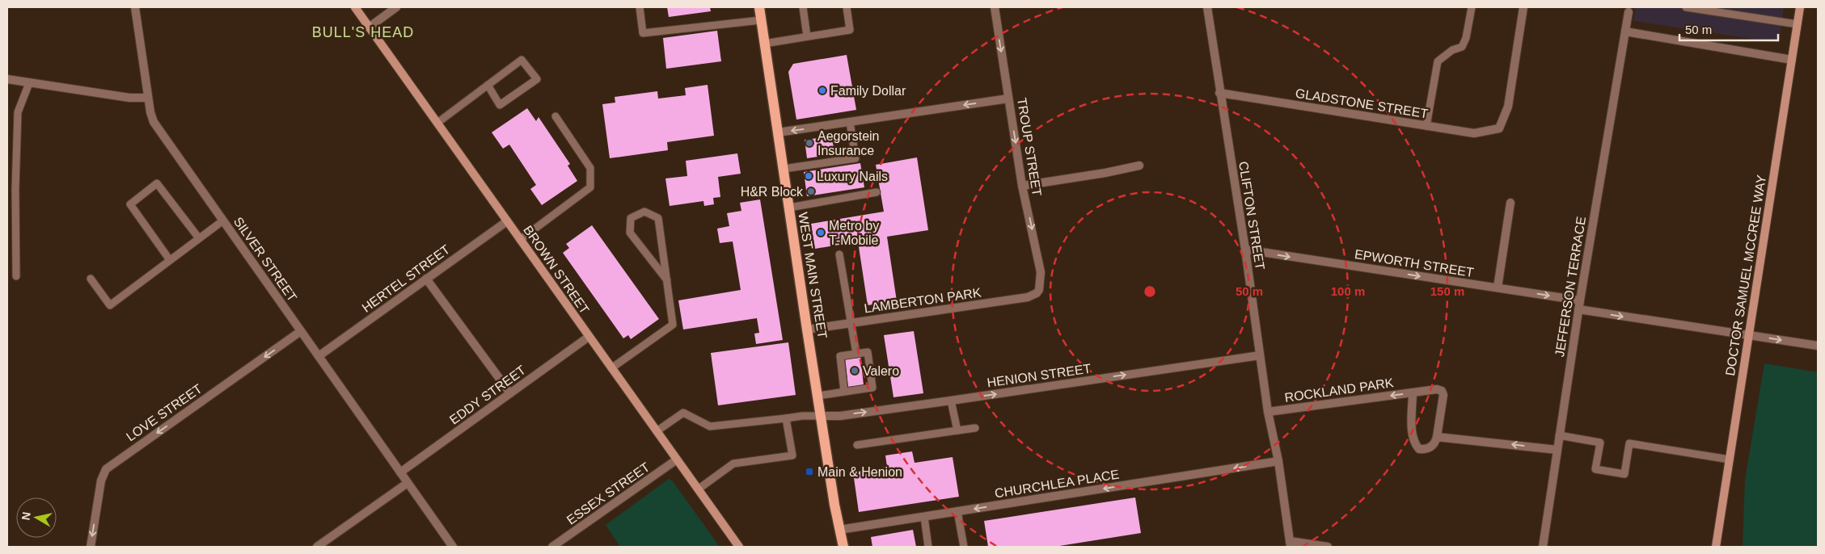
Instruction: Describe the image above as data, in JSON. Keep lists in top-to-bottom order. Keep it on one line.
{"streets":{"main road":["BROWN STREET","WEST MAIN STREET","DOCTOR SAMUEL MCCREE WAY"],"street":["GLADSTONE STREET","TROUP STREET","CLIFTON STREET","SILVER STREET","EPWORTH STREET","HERTEL STREET","JEFFERSON TERRACE","LAMBERTON PARK","HENION STREET","ROCKLAND PARK","EDDY STREET","LOVE STREET","CHURCHLEA PLACE","ESSEX STREET"]},"crossings":[["GLADSTONE STREET","CLIFTON STREET"],["TROUP STREET","LAMBERTON PARK"],["CLIFTON STREET","EPWORTH STREET"],["CLIFTON STREET","HENION STREET"],["CLIFTON STREET","ROCKLAND PARK"],["CLIFTON STREET","CHURCHLEA PLACE"],["SILVER STREET","HERTEL STREET"],["SILVER STREET","EDDY STREET"],["SILVER STREET","LOVE STREET"],["EPWORTH STREET","JEFFERSON TERRACE"],["BROWN STREET","HERTEL STREET"],["BROWN STREET","EDDY STREET"],["BROWN STREET","ESSEX STREET"],["WEST MAIN STREET","LAMBERTON PARK"],["WEST MAIN STREET","HENION STREET"],["WEST MAIN STREET","CHURCHLEA PLACE"]],"one_way":["TROUP STREET","EPWORTH STREET","HENION STREET","ROCKLAND PARK","LOVE STREET","CHURCHLEA PLACE"],"districts":["BULL'S HEAD"],"places":{"other":["Family Dollar","Aegorstein Insurance","Luxury Nails","H&R Block","Metro by T-Mobile","Valero"],"transit":["Main & Henion"]},"scale_bar":"50 m","north":"left","rings":["50 m","100 m","150 m"]}
